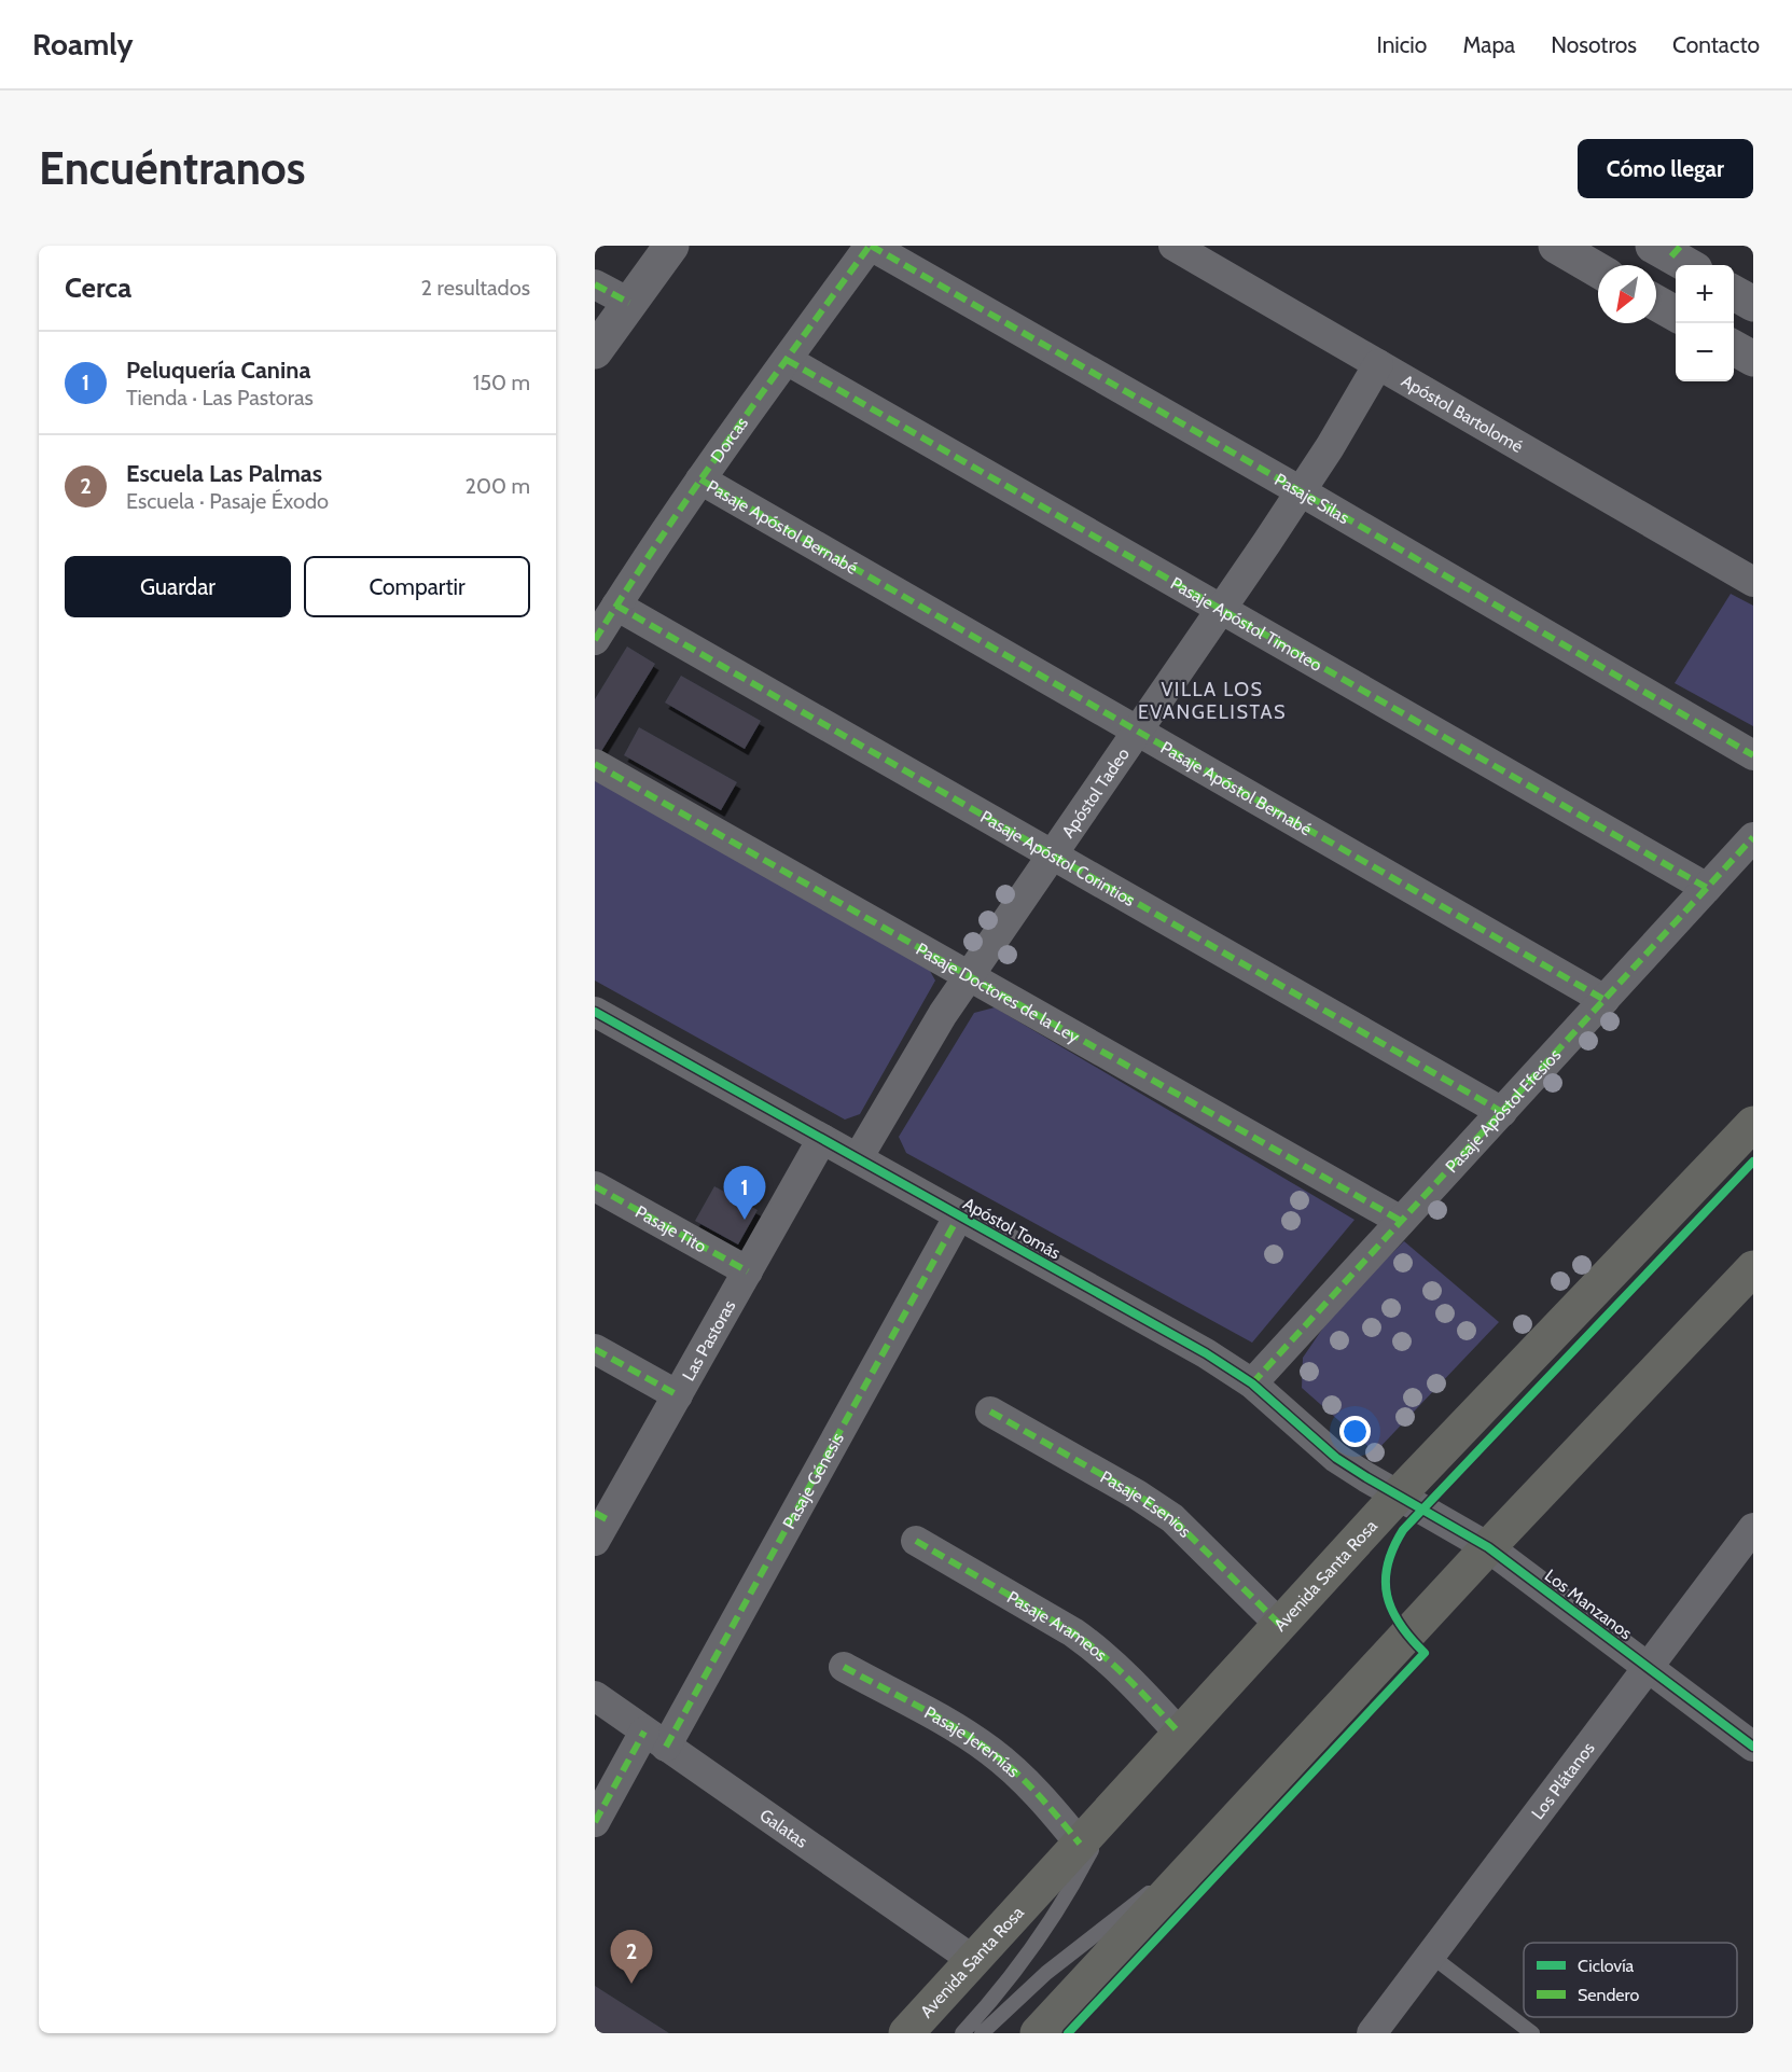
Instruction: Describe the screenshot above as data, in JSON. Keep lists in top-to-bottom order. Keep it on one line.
{"streets":{"main road":["Avenida Santa Rosa"],"street":["Apóstol Bartolomé","Dorcas","Pasaje Silas","Pasaje Apóstol Bernabé","Pasaje Apóstol Timoteo","Apóstol Tadeo","Pasaje Apóstol Corintios","Pasaje Doctores de la Ley","Pasaje Apóstol Efesios","Apóstol Tomás","Pasaje Tito","Las Pastoras","Pasaje Génesis","Pasaje Esenios","Los Manzanos","Pasaje Arameos","Pasaje Jeremías","Los Plátanos","Galatas"]},"crossings":[["Apóstol Bartolomé","Apóstol Tadeo"],["Dorcas","Pasaje Silas"],["Dorcas","Pasaje Apóstol Bernabé"],["Dorcas","Pasaje Apóstol Timoteo"],["Dorcas","Pasaje Apóstol Corintios"],["Pasaje Silas","Apóstol Tadeo"],["Pasaje Apóstol Bernabé","Apóstol Tadeo"],["Pasaje Apóstol Bernabé","Pasaje Apóstol Efesios"],["Pasaje Apóstol Timoteo","Apóstol Tadeo"],["Pasaje Apóstol Timoteo","Pasaje Apóstol Efesios"],["Apóstol Tadeo","Pasaje Apóstol Corintios"],["Apóstol Tadeo","Pasaje Doctores de la Ley"],["Apóstol Tadeo","Apóstol Tomás"],["Pasaje Apóstol Corintios","Pasaje Apóstol Efesios"],["Pasaje Doctores de la Ley","Pasaje Apóstol Efesios"],["Pasaje Apóstol Efesios","Apóstol Tomás"],["Apóstol Tomás","Las Pastoras"],["Apóstol Tomás","Pasaje Génesis"],["Apóstol Tomás","Avenida Santa Rosa"],["Apóstol Tomás","Los Manzanos"],["Pasaje Tito","Las Pastoras"],["Pasaje Génesis","Galatas"],["Pasaje Esenios","Avenida Santa Rosa"],["Avenida Santa Rosa","Los Manzanos"],["Avenida Santa Rosa","Pasaje Arameos"],["Avenida Santa Rosa","Pasaje Jeremías"],["Avenida Santa Rosa","Galatas"],["Los Manzanos","Los Plátanos"]],"districts":["VILLA LOS EVANGELISTAS"],"legend":["Ciclovía","Sendero"],"north":"bottom left","page":{"header":"Roamly","nav":["Inicio","Mapa","Nosotros","Contacto"],"buttons":["Cómo llegar",["Guardar","Compartir"]],"title":"Encuéntranos","heading":["Cerca","2 resultados"],"map_buttons":["+","−"],"list":[{"mark":"1","name":"Peluquería Canina","note":"Tienda · Las Pastoras","value":"150 m"},{"mark":"2","name":"Escuela Las Palmas","note":"Escuela · Pasaje Éxodo","value":"200 m"}],"pins":["1","2"]}}
